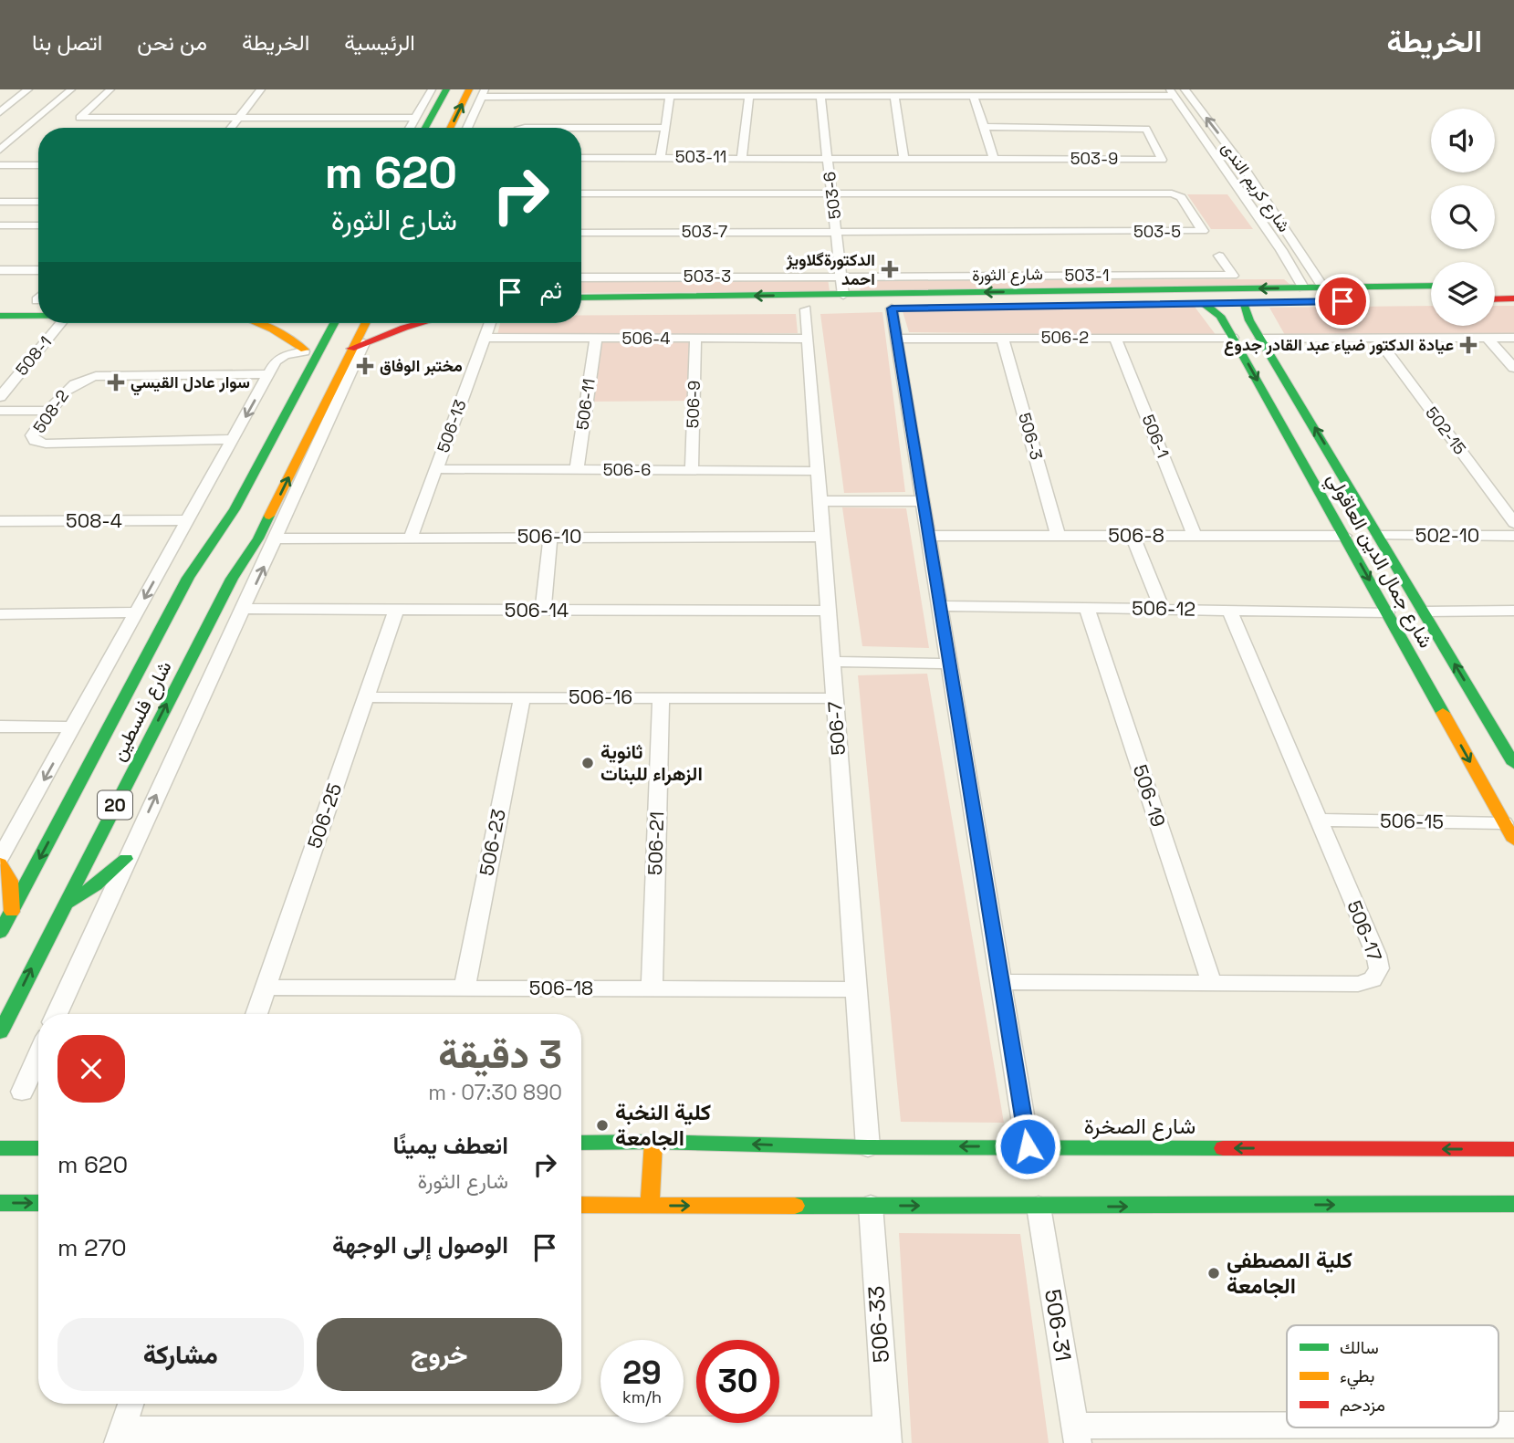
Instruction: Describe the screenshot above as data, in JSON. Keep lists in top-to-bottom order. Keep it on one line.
{"streets":{"main road":["شارع الثورة","شارع جمال الدين العاقولي","شارع فلسطين","20","شارع الصخرة"],"street":["503-11","503-9","شارع كريم الندى","503-6","503-7","503-5","503-1","503-3","506-2","506-4","508-1","506-11","506-9","508-2","506-13","502-15","506-3","506-1","506-6","508-4","506-8","502-10","506-10","506-12","506-14","506-16","506-7","506-19","506-25","506-15","506-23","506-21","506-17","506-18","506-33","506-31"]},"crossings":[["503-11","503-9"],["503-11","503-6"],["503-9","503-6"],["شارع كريم الندى","شارع الثورة"],["503-6","503-7"],["503-6","503-5"],["503-6","شارع الثورة"],["503-6","503-1"],["503-6","503-3"],["503-7","503-5"],["503-1","503-3"],["506-2","506-3"],["506-2","506-1"],["506-2","شارع جمال الدين العاقولي"],["506-4","506-11"],["506-4","506-9"],["506-4","506-13"],["506-4","506-7"],["506-11","506-6"],["506-9","506-6"],["506-13","506-6"],["506-13","506-10"],["506-3","506-8"],["506-1","506-8"],["506-6","506-7"],["506-8","شارع جمال الدين العاقولي"],["502-10","شارع جمال الدين العاقولي"],["506-10","506-7"],["شارع جمال الدين العاقولي","506-12"],["شارع جمال الدين العاقولي","506-15"],["506-12","506-19"],["506-12","506-17"],["506-14","506-7"],["506-14","506-25"],["506-16","506-7"],["506-16","506-25"],["506-16","506-23"],["506-16","506-21"],["506-7","506-18"],["506-7","شارع الصخرة"],["506-19","506-17"],["506-25","506-18"],["506-15","506-17"],["506-23","506-18"],["506-21","506-18"]],"places":{"health":["الدكتورةگلاويژ احمد","عيادة الدكتور ضياء عبد القادر جدوع","مختبر الوفاق","سوار عادل القيسي"],"other":["ثانوية الزهراء للبنات","كلية النخبة الجامعة","كلية المصطفى الجامعة"]},"legend":["سالك","بطيء","مزدحم"],"page":{"header":"الخريطة","nav":["الرئيسية","الخريطة","من نحن","اتصل بنا"],"turn":["620 m","شارع الثورة"],"then":"ثم","heading":["3 دقيقة","890 m · 07:30"],"list":[{"name":"انعطف يمينًا","note":"شارع الثورة","value":"620 m"},{"name":"الوصول إلى الوجهة","value":"270 m"}],"buttons":["خروج","مشاركة"],"speed":"29 km/h","limit":"30"}}
